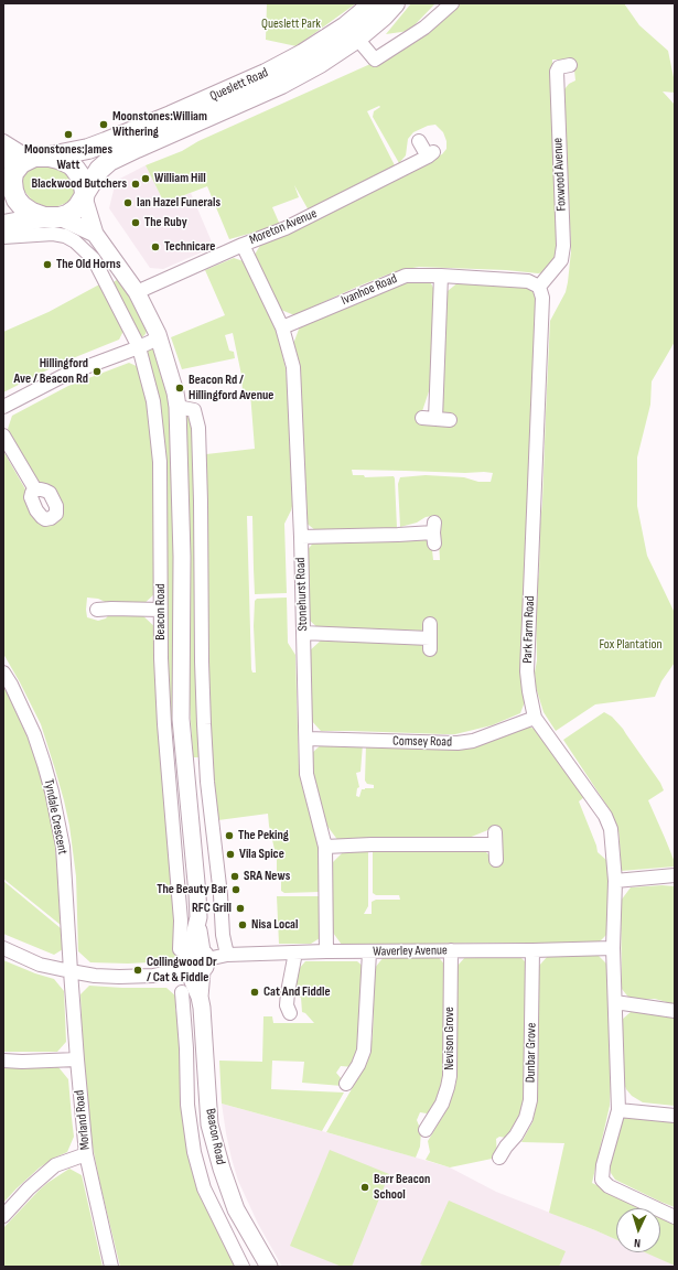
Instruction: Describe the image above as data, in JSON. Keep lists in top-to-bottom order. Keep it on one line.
{"streets":{"highway":["Queslett Road"],"main road":["Beacon Road"],"street":["Foxwood Avenue","Moreton Avenue","Ivanhoe Road","Stonehurst Road","Park Farm Road","Comsey Road","Tyndale Crescent","Waverley Avenue","Nevison Grove","Dunbar Grove","Morland Road"]},"crossings":[["Queslett Road","Beacon Road"],["Foxwood Avenue","Ivanhoe Road"],["Foxwood Avenue","Park Farm Road"],["Moreton Avenue","Stonehurst Road"],["Moreton Avenue","Beacon Road"],["Ivanhoe Road","Stonehurst Road"],["Ivanhoe Road","Park Farm Road"],["Stonehurst Road","Comsey Road"],["Stonehurst Road","Waverley Avenue"],["Beacon Road","Waverley Avenue"],["Park Farm Road","Comsey Road"],["Park Farm Road","Waverley Avenue"],["Tyndale Crescent","Waverley Avenue"],["Tyndale Crescent","Morland Road"],["Waverley Avenue","Nevison Grove"],["Waverley Avenue","Dunbar Grove"],["Waverley Avenue","Morland Road"]],"parks":["Queslett Park","Fox Plantation"],"places":["Moonstones:William Withering","Moonstones:James Watt","William Hill","Blackwood Butchers","Ian Hazel Funerals","The Ruby","Technicare","The Old Horns","Hillingford Ave / Beacon Rd","Beacon Rd / Hillingford Avenue","The Peking","Vila Spice","SRA News","The Beauty Bar","RFC Grill","Nisa Local","Collingwood Dr / Cat & Fiddle","Cat And Fiddle","Barr Beacon School"],"north":"bottom"}
